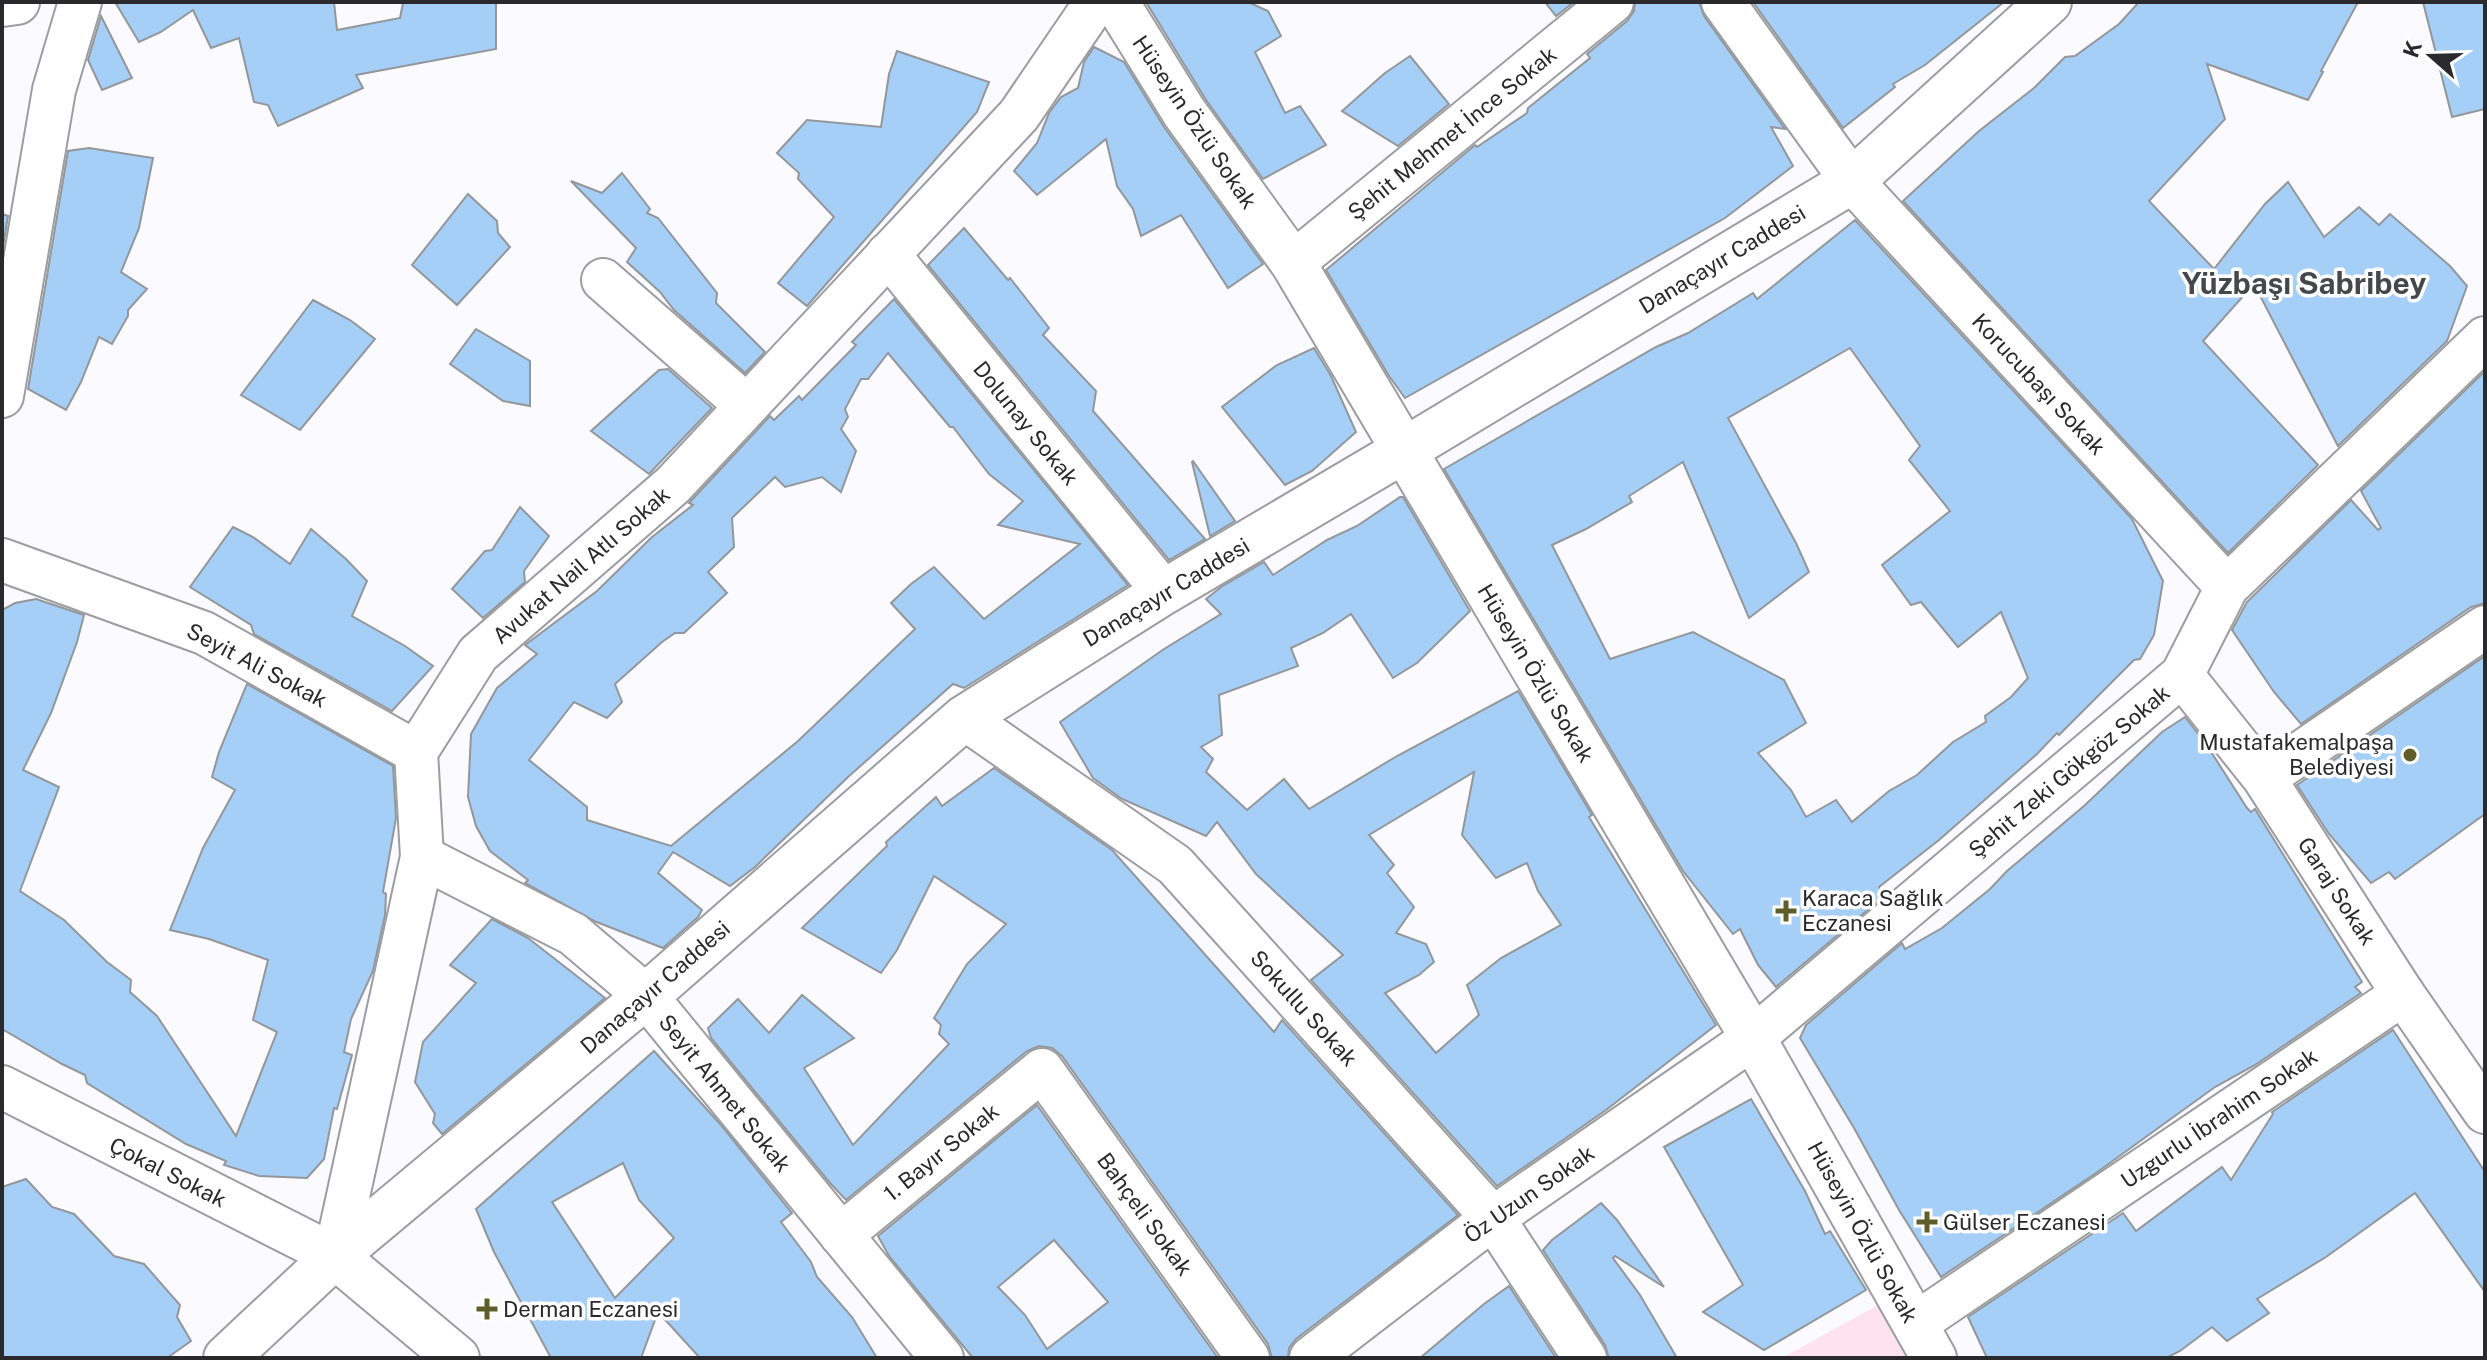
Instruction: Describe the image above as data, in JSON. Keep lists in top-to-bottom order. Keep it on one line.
{"streets":{"street":["Hüseyin Özlü Sokak","Şehit Mehmet İnce Sokak","Danaçayır Caddesi","Korucubaşı Sokak","Dolunay Sokak","Avukat Nail Atlı Sokak","Seyit Ali Sokak","Şehit Zeki Gökgöz Sokak","Garaj Sokak","Sokullu Sokak","Seyit Ahmet Sokak","Uzgurlu İbrahim Sokak","1. Bayır Sokak","Çokal Sokak","Öz Uzun Sokak","Bahçeli Sokak"]},"crossings":[["Hüseyin Özlü Sokak","Şehit Mehmet İnce Sokak"],["Hüseyin Özlü Sokak","Danaçayır Caddesi"],["Hüseyin Özlü Sokak","Şehit Zeki Gökgöz Sokak"],["Hüseyin Özlü Sokak","Uzgurlu İbrahim Sokak"],["Hüseyin Özlü Sokak","Öz Uzun Sokak"],["Danaçayır Caddesi","Korucubaşı Sokak"],["Danaçayır Caddesi","Dolunay Sokak"],["Danaçayır Caddesi","Sokullu Sokak"],["Danaçayır Caddesi","Seyit Ahmet Sokak"],["Danaçayır Caddesi","Çokal Sokak"],["Korucubaşı Sokak","Şehit Zeki Gökgöz Sokak"],["Dolunay Sokak","Avukat Nail Atlı Sokak"],["Avukat Nail Atlı Sokak","Seyit Ali Sokak"],["Şehit Zeki Gökgöz Sokak","Garaj Sokak"],["Şehit Zeki Gökgöz Sokak","Öz Uzun Sokak"],["Garaj Sokak","Uzgurlu İbrahim Sokak"],["Sokullu Sokak","Öz Uzun Sokak"],["Seyit Ahmet Sokak","1. Bayır Sokak"],["1. Bayır Sokak","Bahçeli Sokak"]],"districts":["Yüzbaşı Sabribey"],"places":{"other":["Mustafakemalpaşa Belediyesi"],"health":["Karaca Sağlık Eczanesi","Gülser Eczanesi","Derman Eczanesi"]},"north":"left"}
